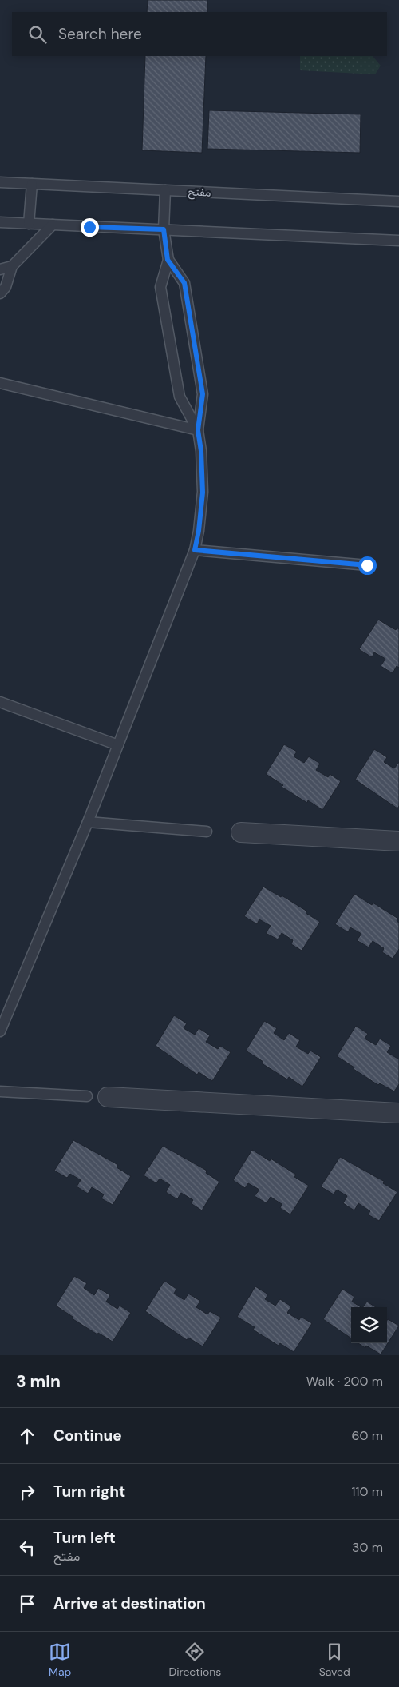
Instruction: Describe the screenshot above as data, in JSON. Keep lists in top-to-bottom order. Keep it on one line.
{"streets":{"lane":["مفتح"]},"page":{"search":"Search here","heading":["3 min","Walk · 200 m"],"list":[["Continue","60 m"],["Turn right","110 m"],["Turn left","مفتح","30 m"],"Arrive at destination"],"nav":["Map","Directions","Saved"]}}
